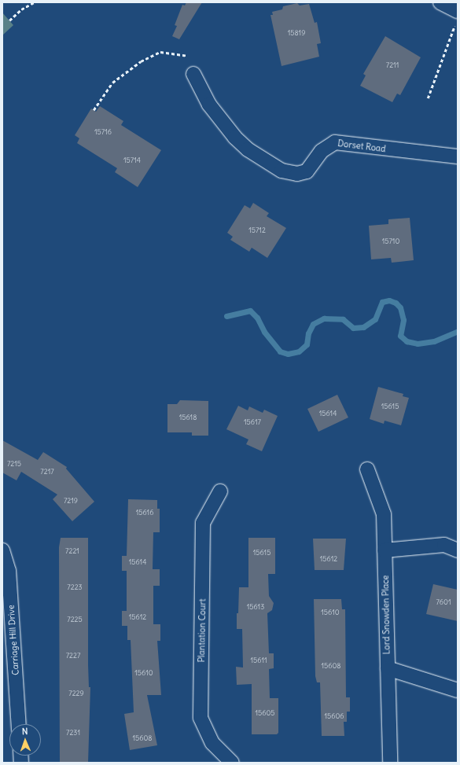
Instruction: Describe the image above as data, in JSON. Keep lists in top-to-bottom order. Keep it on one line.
{"streets":{"street":["Dorset Road","Lord Snowden Place","Plantation Court","Carriage Hill Drive"]},"house_numbers":["15819","7211","15716","15714","15712","15710","15615","15614","15618","15617","7215","7217","7219","15616","7221","15615","15612","15614","7223","7601","15613","15610","15612","7225","7227","15611","15608","15610","7229","15605","15606","7231","15608"],"north":"top"}
